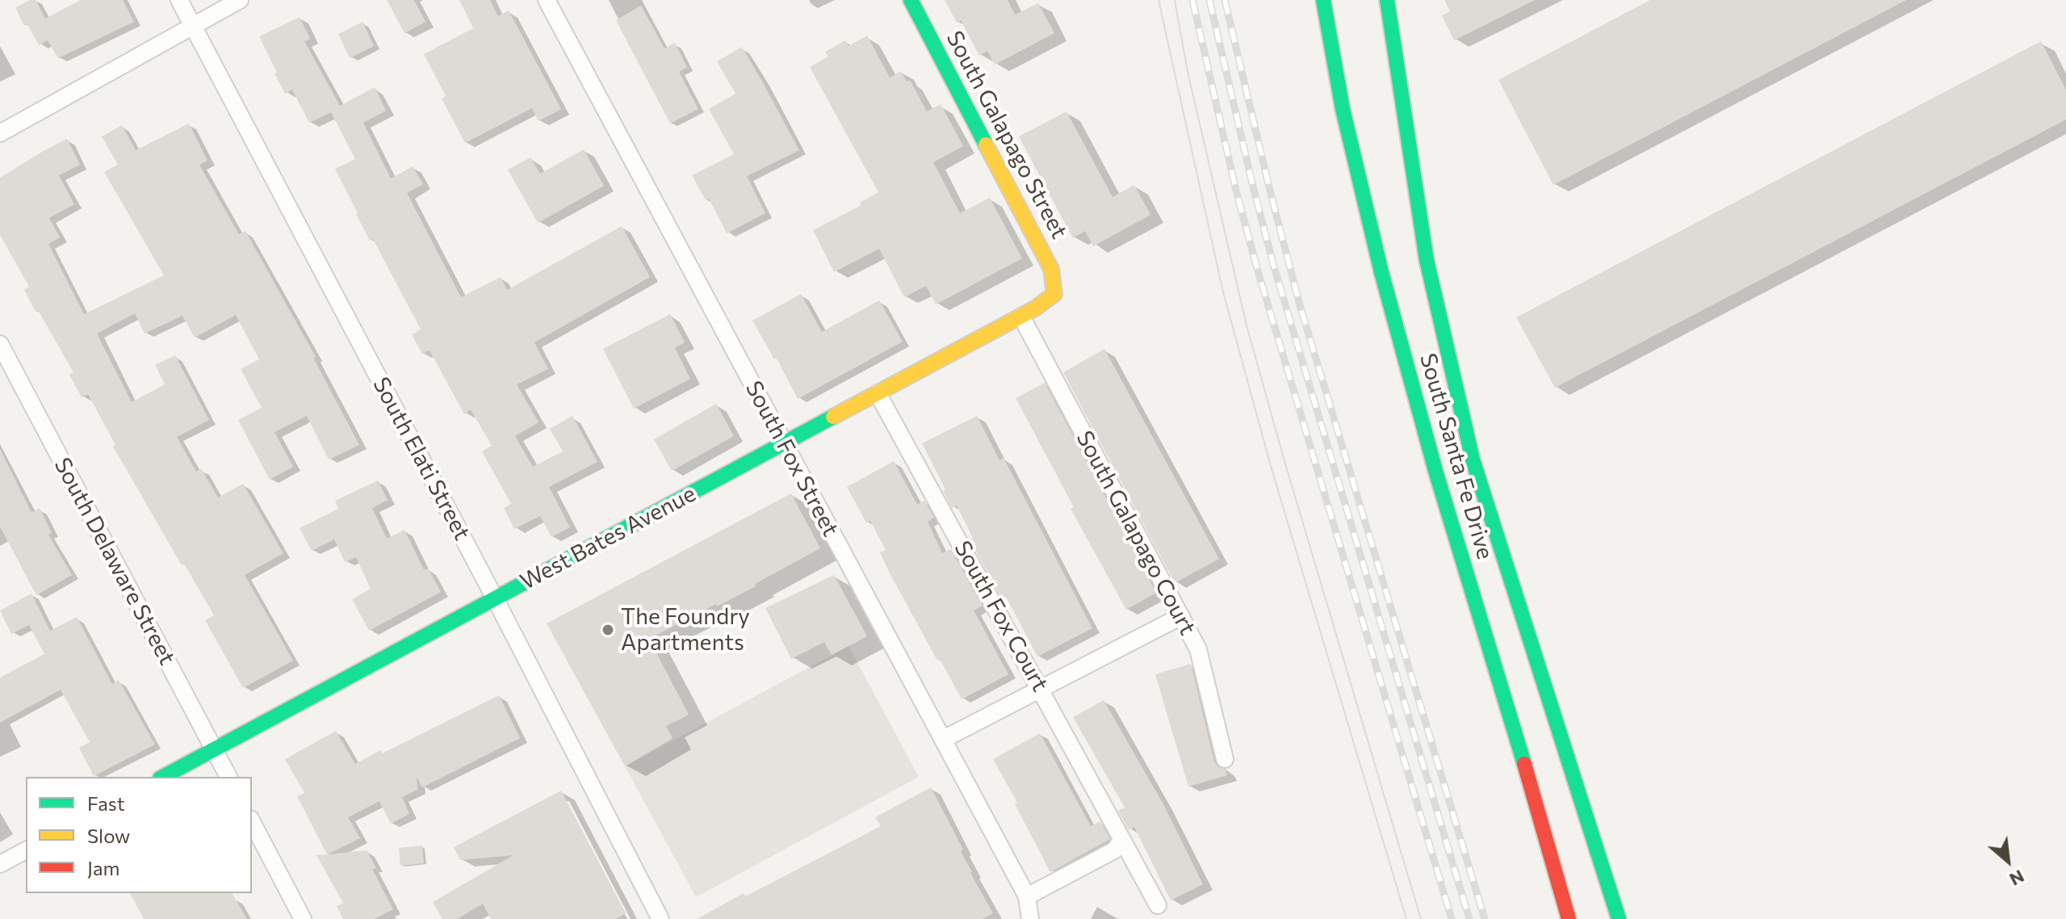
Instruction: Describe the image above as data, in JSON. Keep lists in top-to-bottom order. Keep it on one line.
{"streets":{"main road":["South Galapago Street","South Santa Fe Drive","West Bates Avenue"],"street":["South Elati Street","South Fox Street","South Galapago Court","South Delaware Street","South Fox Court"]},"crossings":[["South Galapago Street","West Bates Avenue"],["South Elati Street","West Bates Avenue"],["South Fox Street","West Bates Avenue"],["South Galapago Court","West Bates Avenue"],["West Bates Avenue","South Delaware Street"],["West Bates Avenue","South Fox Court"]],"places":["The Foundry Apartments"],"legend":["Fast","Slow","Jam"],"north":"bottom right"}
